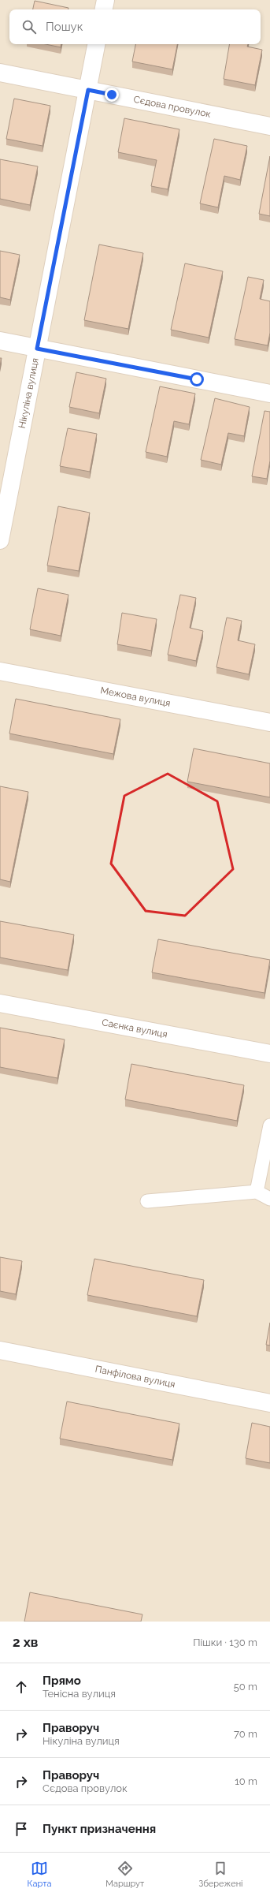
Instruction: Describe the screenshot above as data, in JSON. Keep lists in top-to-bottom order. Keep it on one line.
{"streets":{"street":["Сєдова провулок","Нікуліна вулиця","Межова вулиця","Саєнка вулиця","Панфілова вулиця"]},"crossings":[["Сєдова провулок","Нікуліна вулиця"]],"page":{"search":"Пошук","heading":["2 хв","Пішки · 130 m"],"list":[["Прямо","Тенісна вулиця","50 m"],["Праворуч","Нікуліна вулиця","70 m"],["Праворуч","Сєдова провулок","10 m"],"Пункт призначення"],"nav":["Карта","Маршрут","Збережені"]}}
